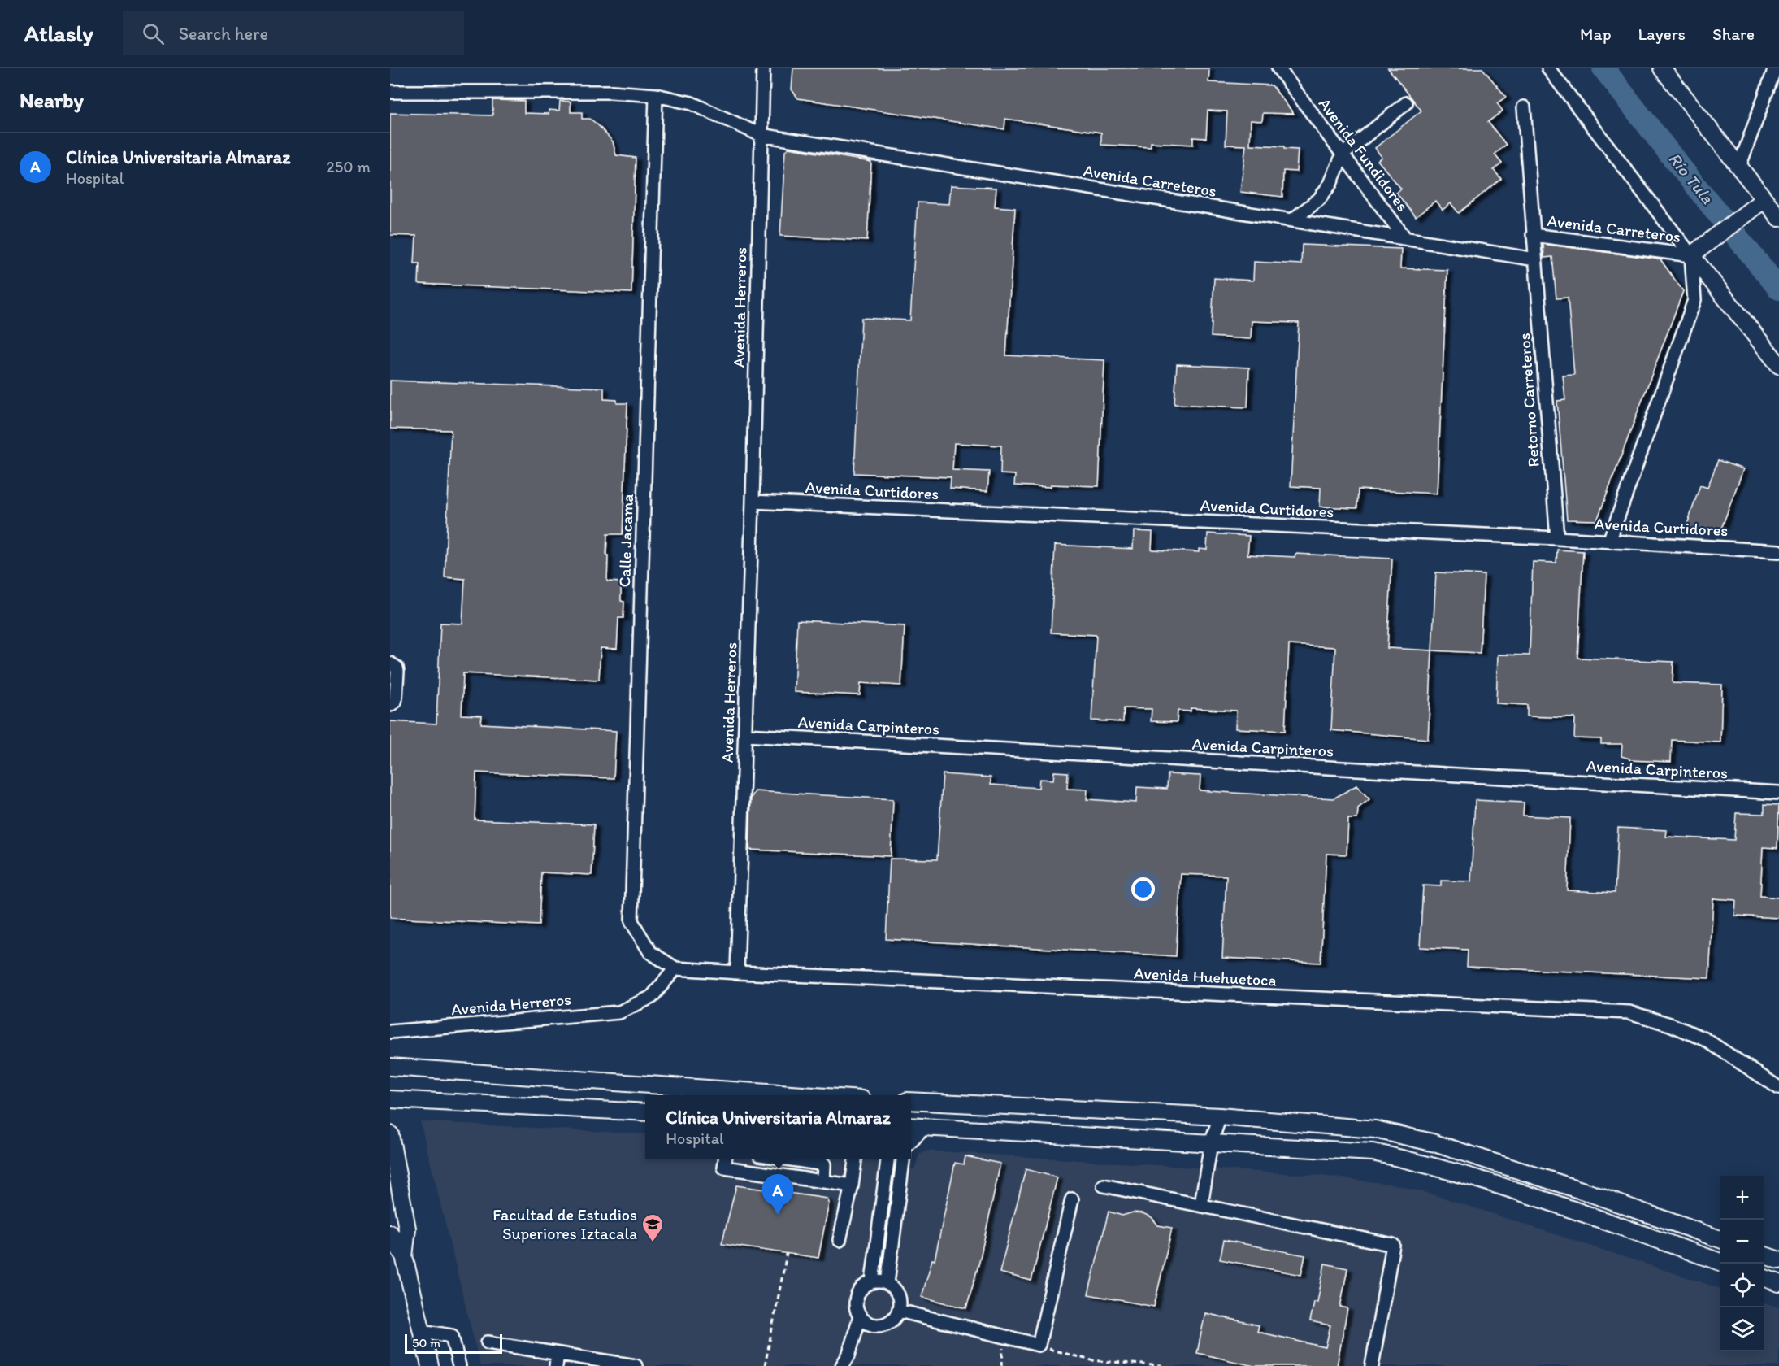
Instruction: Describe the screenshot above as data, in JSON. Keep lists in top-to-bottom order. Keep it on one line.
{"streets":{"street":["Avenida Fundidores","Avenida Carreteros","Avenida Herreros","Retorno Carreteros","Avenida Curtidores","Calle Jacama","Avenida Carpinteros","Avenida Huehuetoca"]},"crossings":[["Avenida Fundidores","Avenida Carreteros"],["Avenida Carreteros","Avenida Herreros"],["Avenida Carreteros","Retorno Carreteros"],["Avenida Herreros","Avenida Curtidores"],["Avenida Herreros","Calle Jacama"],["Avenida Herreros","Avenida Carpinteros"],["Avenida Herreros","Avenida Huehuetoca"],["Retorno Carreteros","Avenida Curtidores"]],"water":["Río Tula"],"places":{"school or university":["Facultad de Estudios Superiores Iztacala"]},"scale_bar":"50 m","page":{"header":"Atlasly","search":"Search here","nav":["Map","Layers","Share"],"heading":"Nearby","list":[{"mark":"A","name":"Clínica Universitaria Almaraz","note":"Hospital","value":"250 m"}],"popup":["Clínica Universitaria Almaraz","Hospital"],"pins":"A","map_buttons":["+","−"],"scale":"50 m"}}
